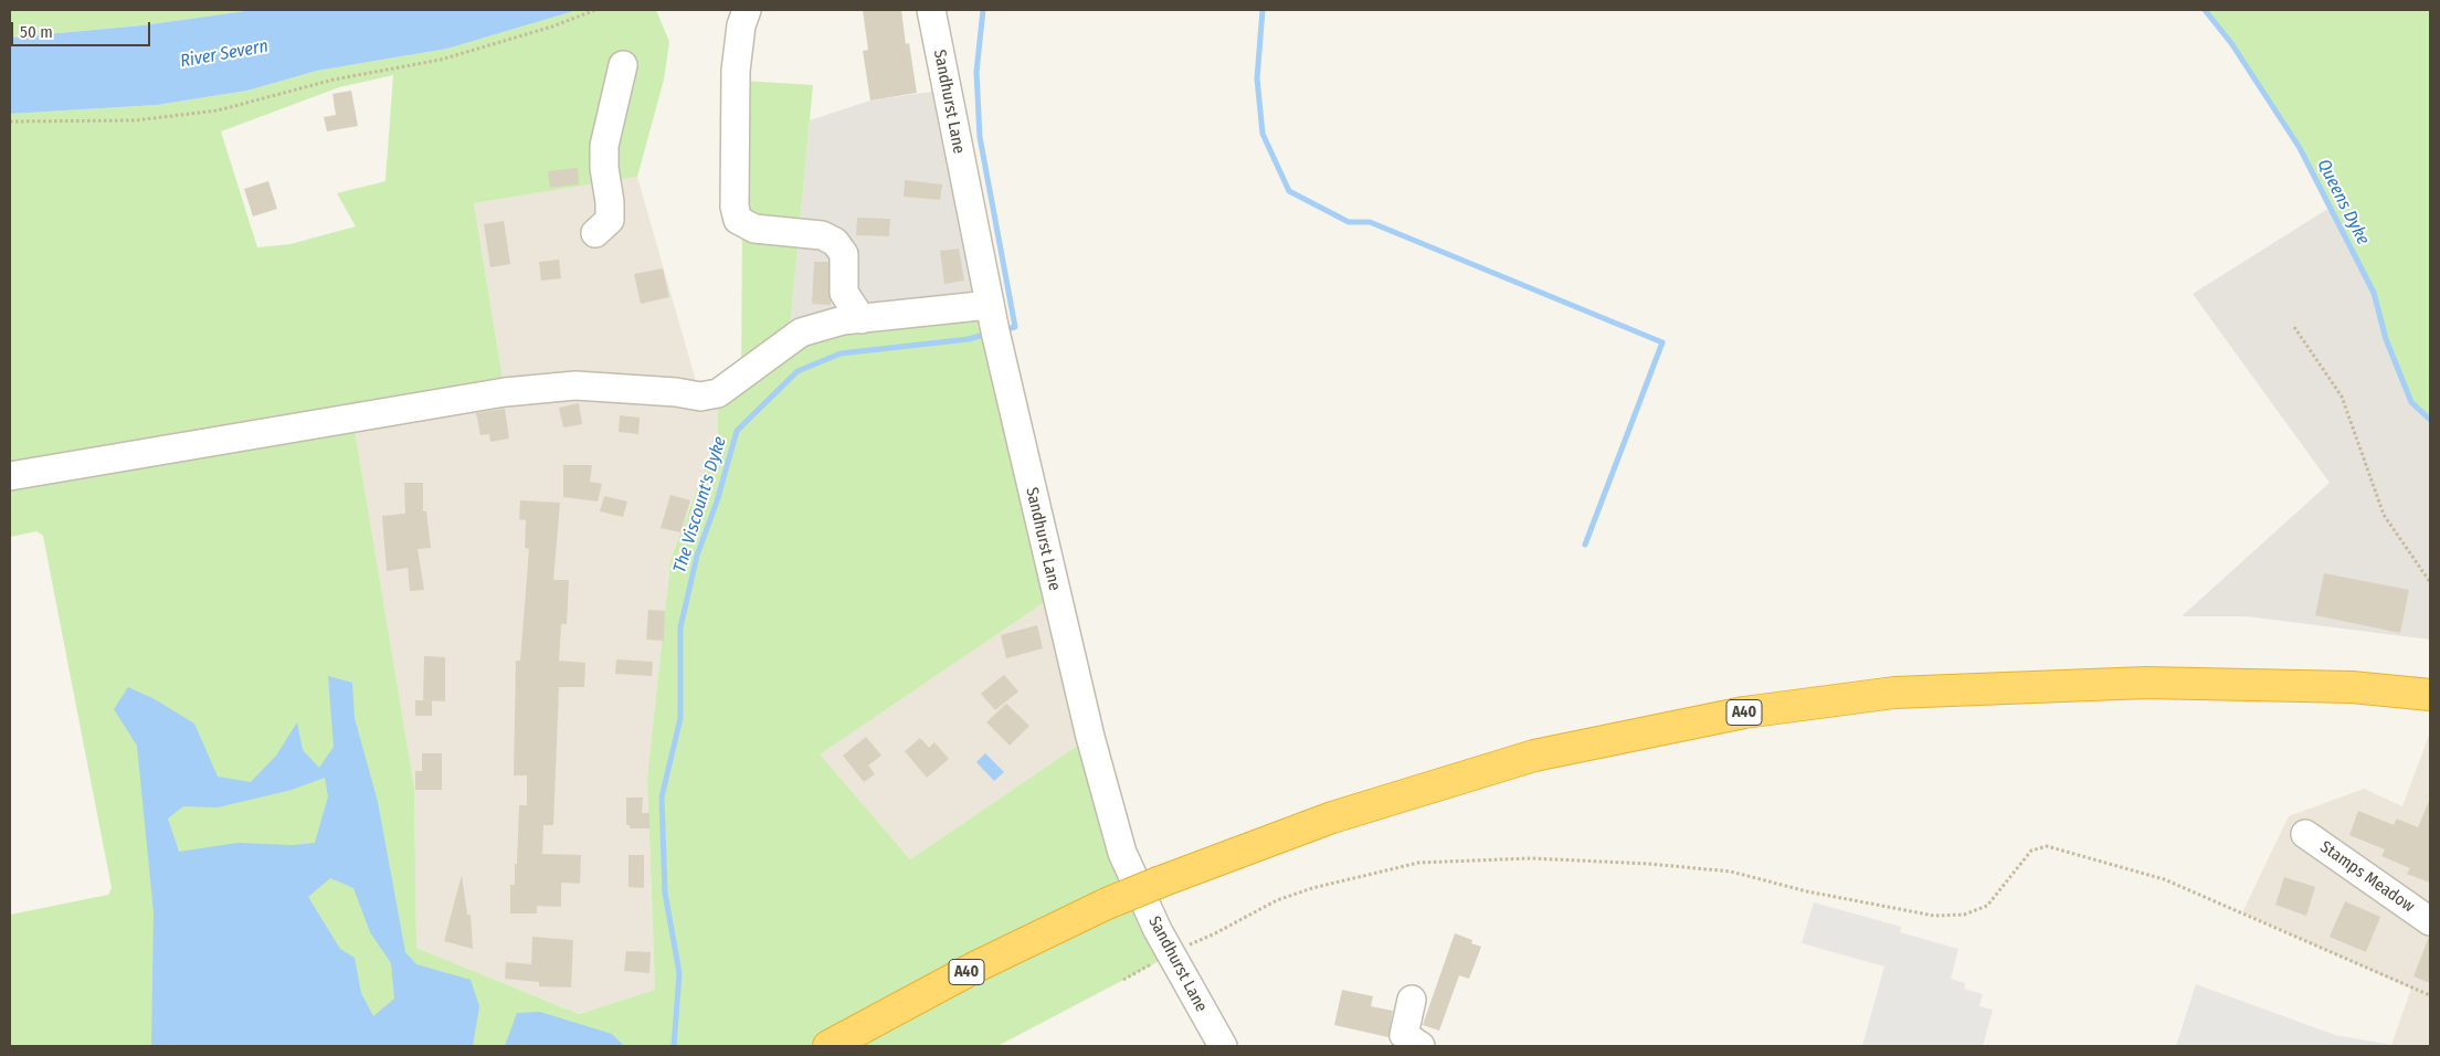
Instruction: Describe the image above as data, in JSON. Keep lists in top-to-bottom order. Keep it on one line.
{"streets":{"highway":["A40"],"street":["Sandhurst Lane","Stamps Meadow"]},"water":["River Severn","Queens Dyke","The Viscount's Dyke"],"scale_bar":"50 m"}
